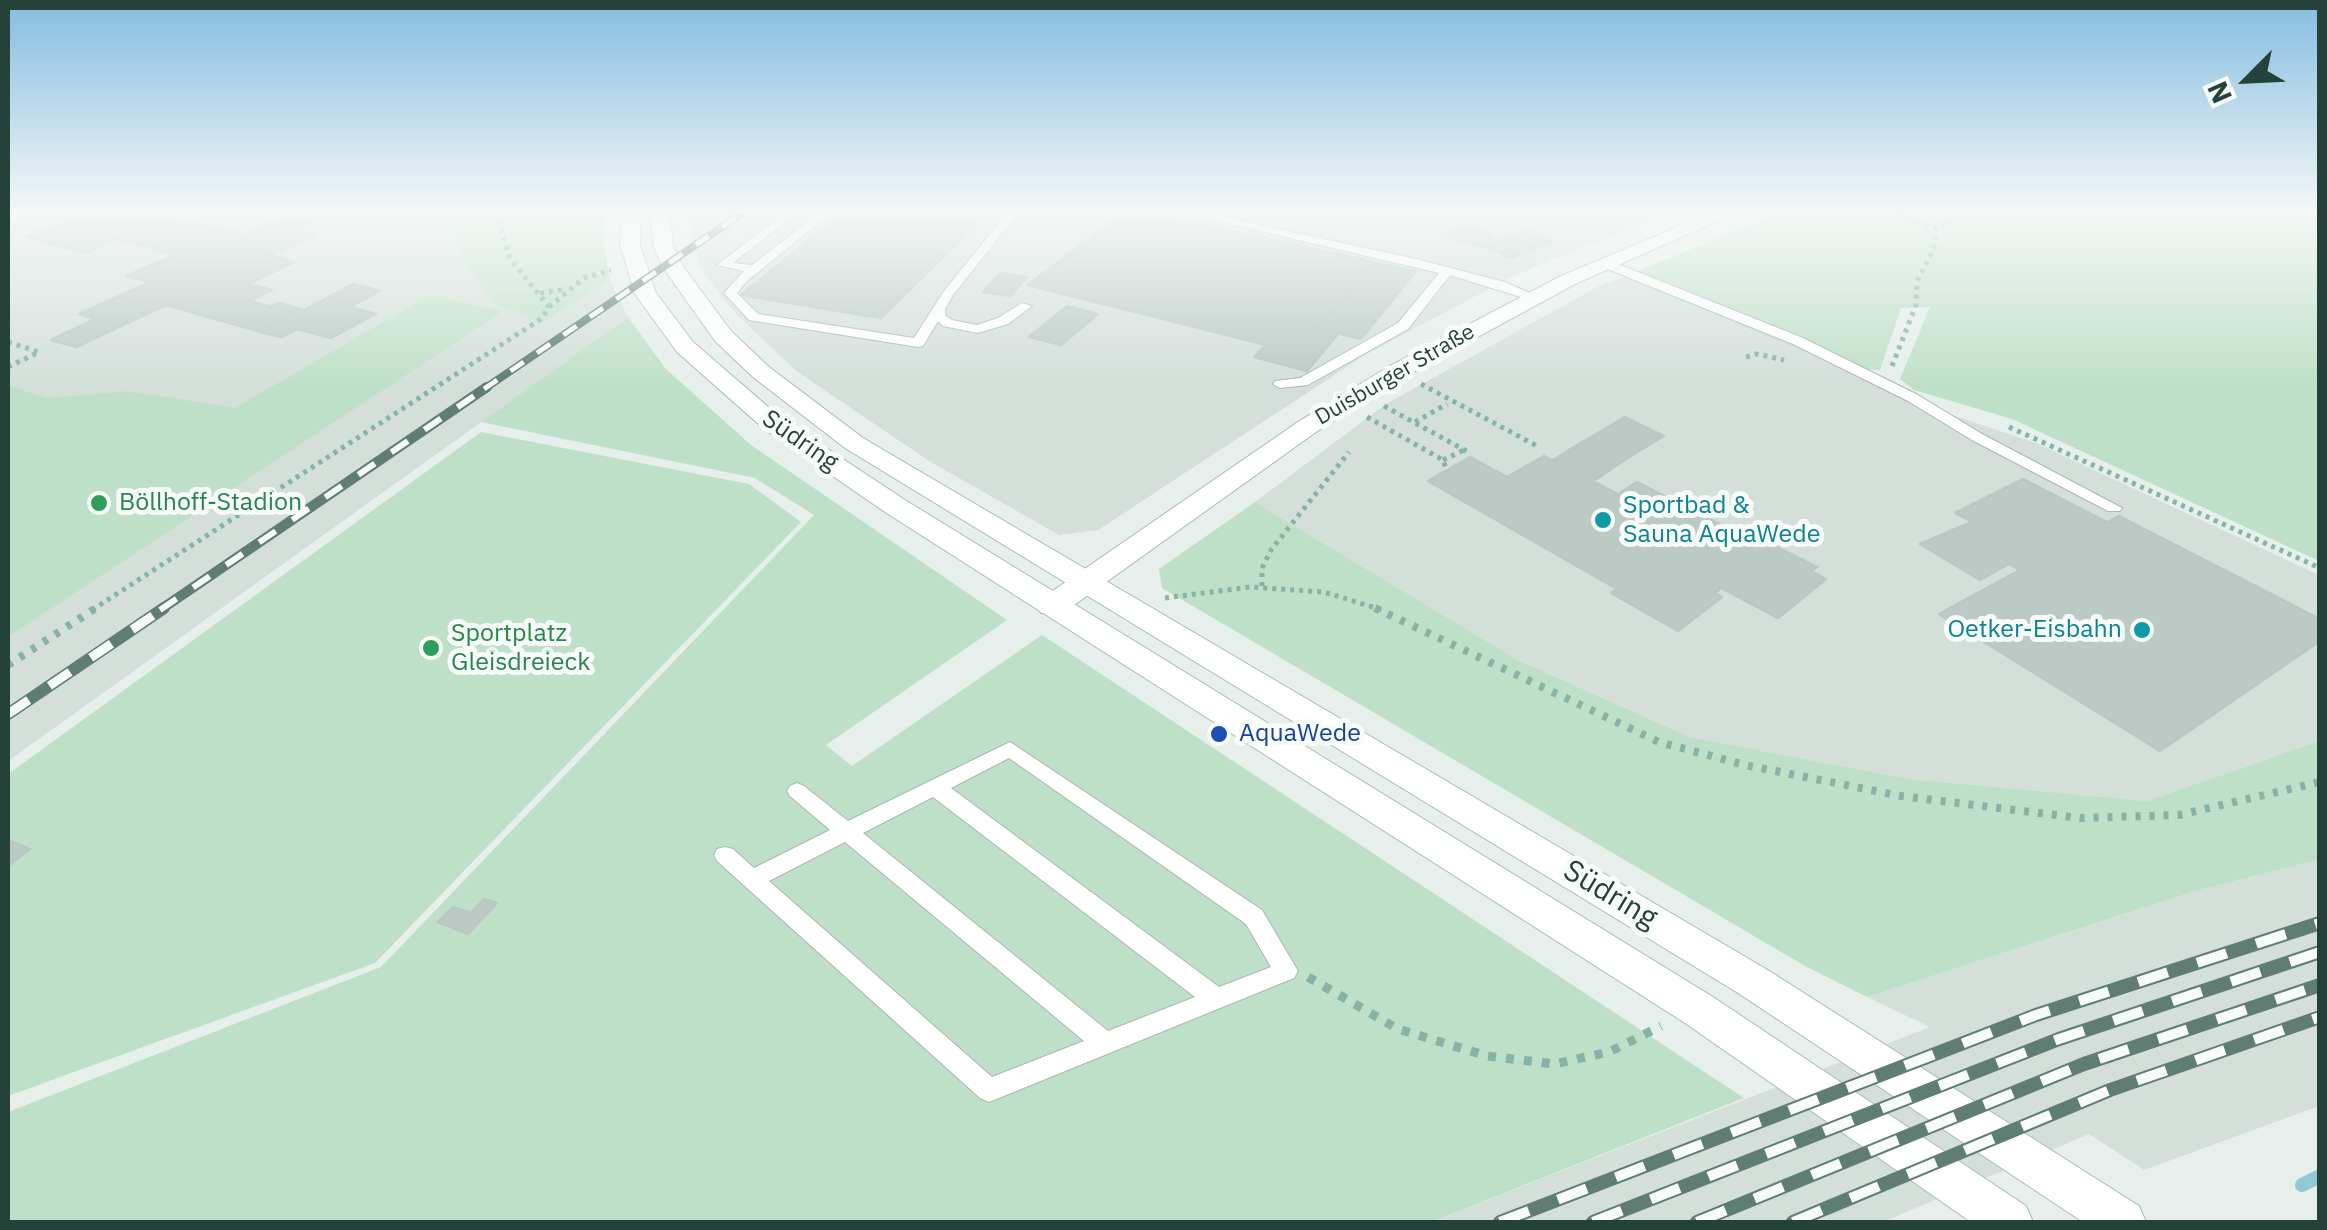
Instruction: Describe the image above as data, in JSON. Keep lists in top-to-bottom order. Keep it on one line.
{"streets":{"main road":["Duisburger Straße","Südring"]},"crossings":[["Duisburger Straße","Südring"]],"places":["Böllhoff-Stadion","Sportbad & Sauna AquaWede","Oetker-Eisbahn","Sportplatz Gleisdreieck","AquaWede"],"north":"bottom left"}
